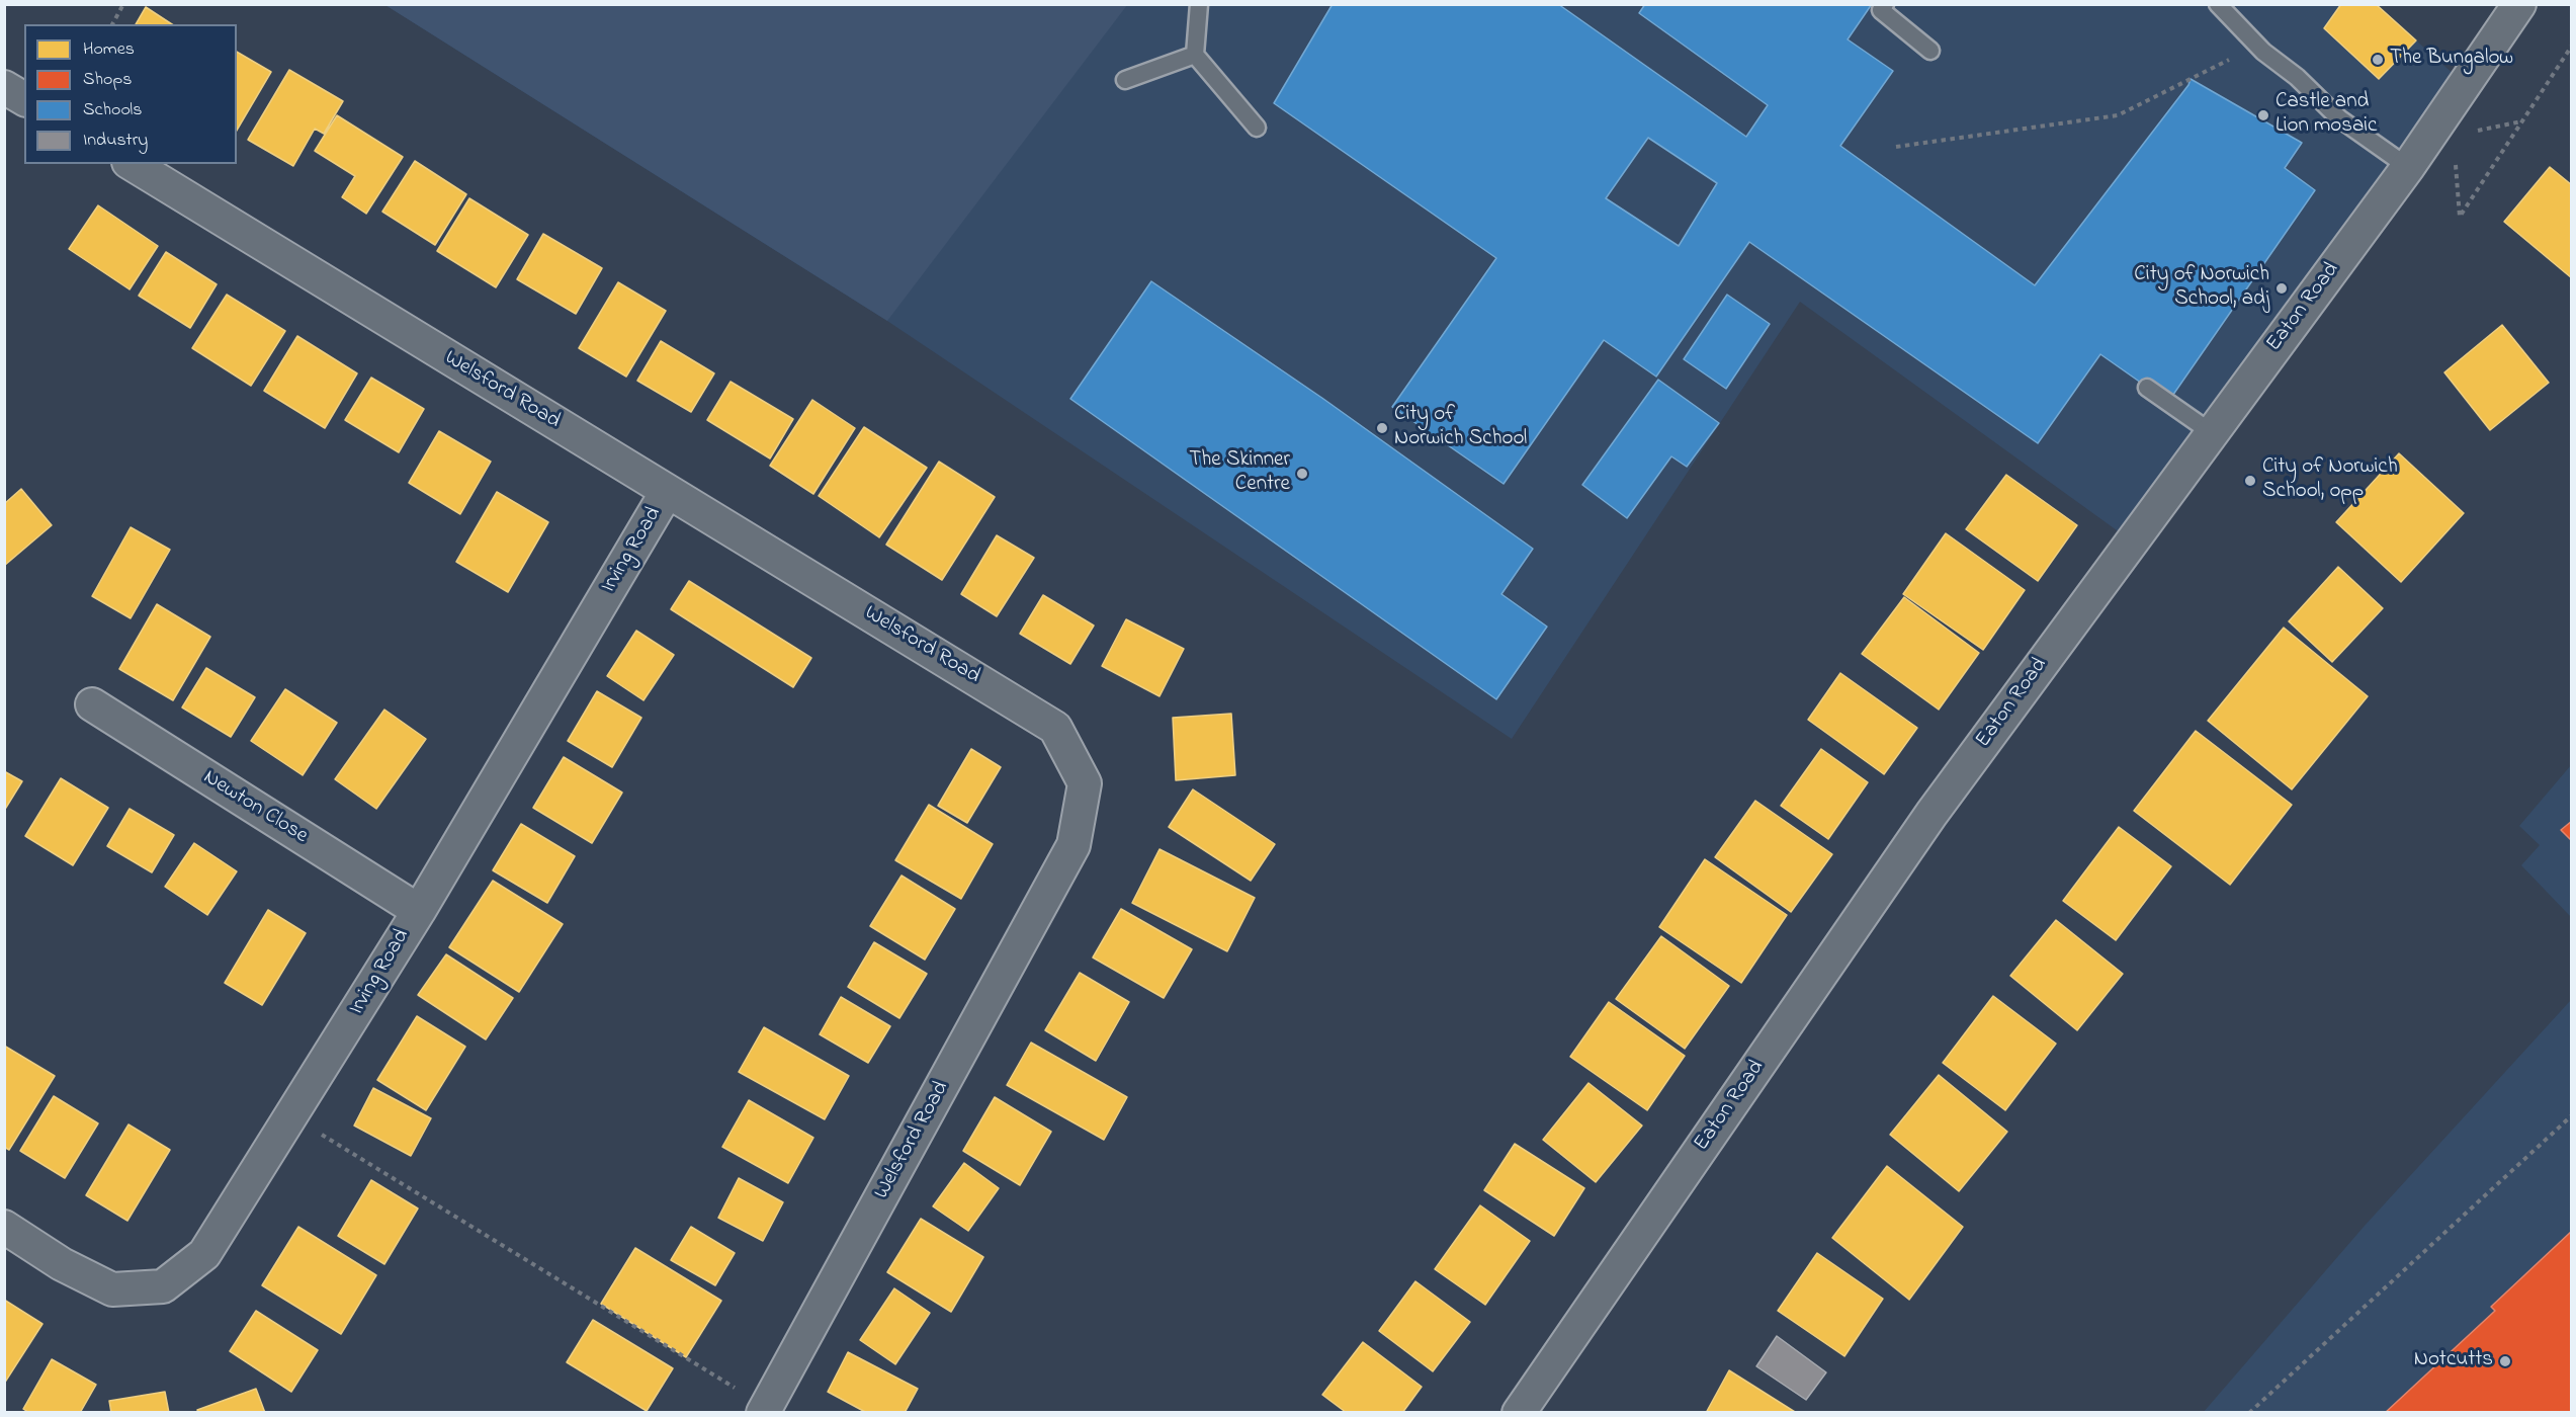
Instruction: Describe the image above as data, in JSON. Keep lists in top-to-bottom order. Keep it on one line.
{"streets":{"street":["Eaton Road","Welsford Road","Irving Road","Newton Close"]},"crossings":[["Welsford Road","Irving Road"],["Irving Road","Newton Close"]],"places":["The Bungalow","Castle and Lion mosaic","City of Norwich School, adj","City of Norwich School","The Skinner Centre","City of Norwich School, opp","Notcutts"],"legend":["Homes","Shops","Schools","Industry"]}
